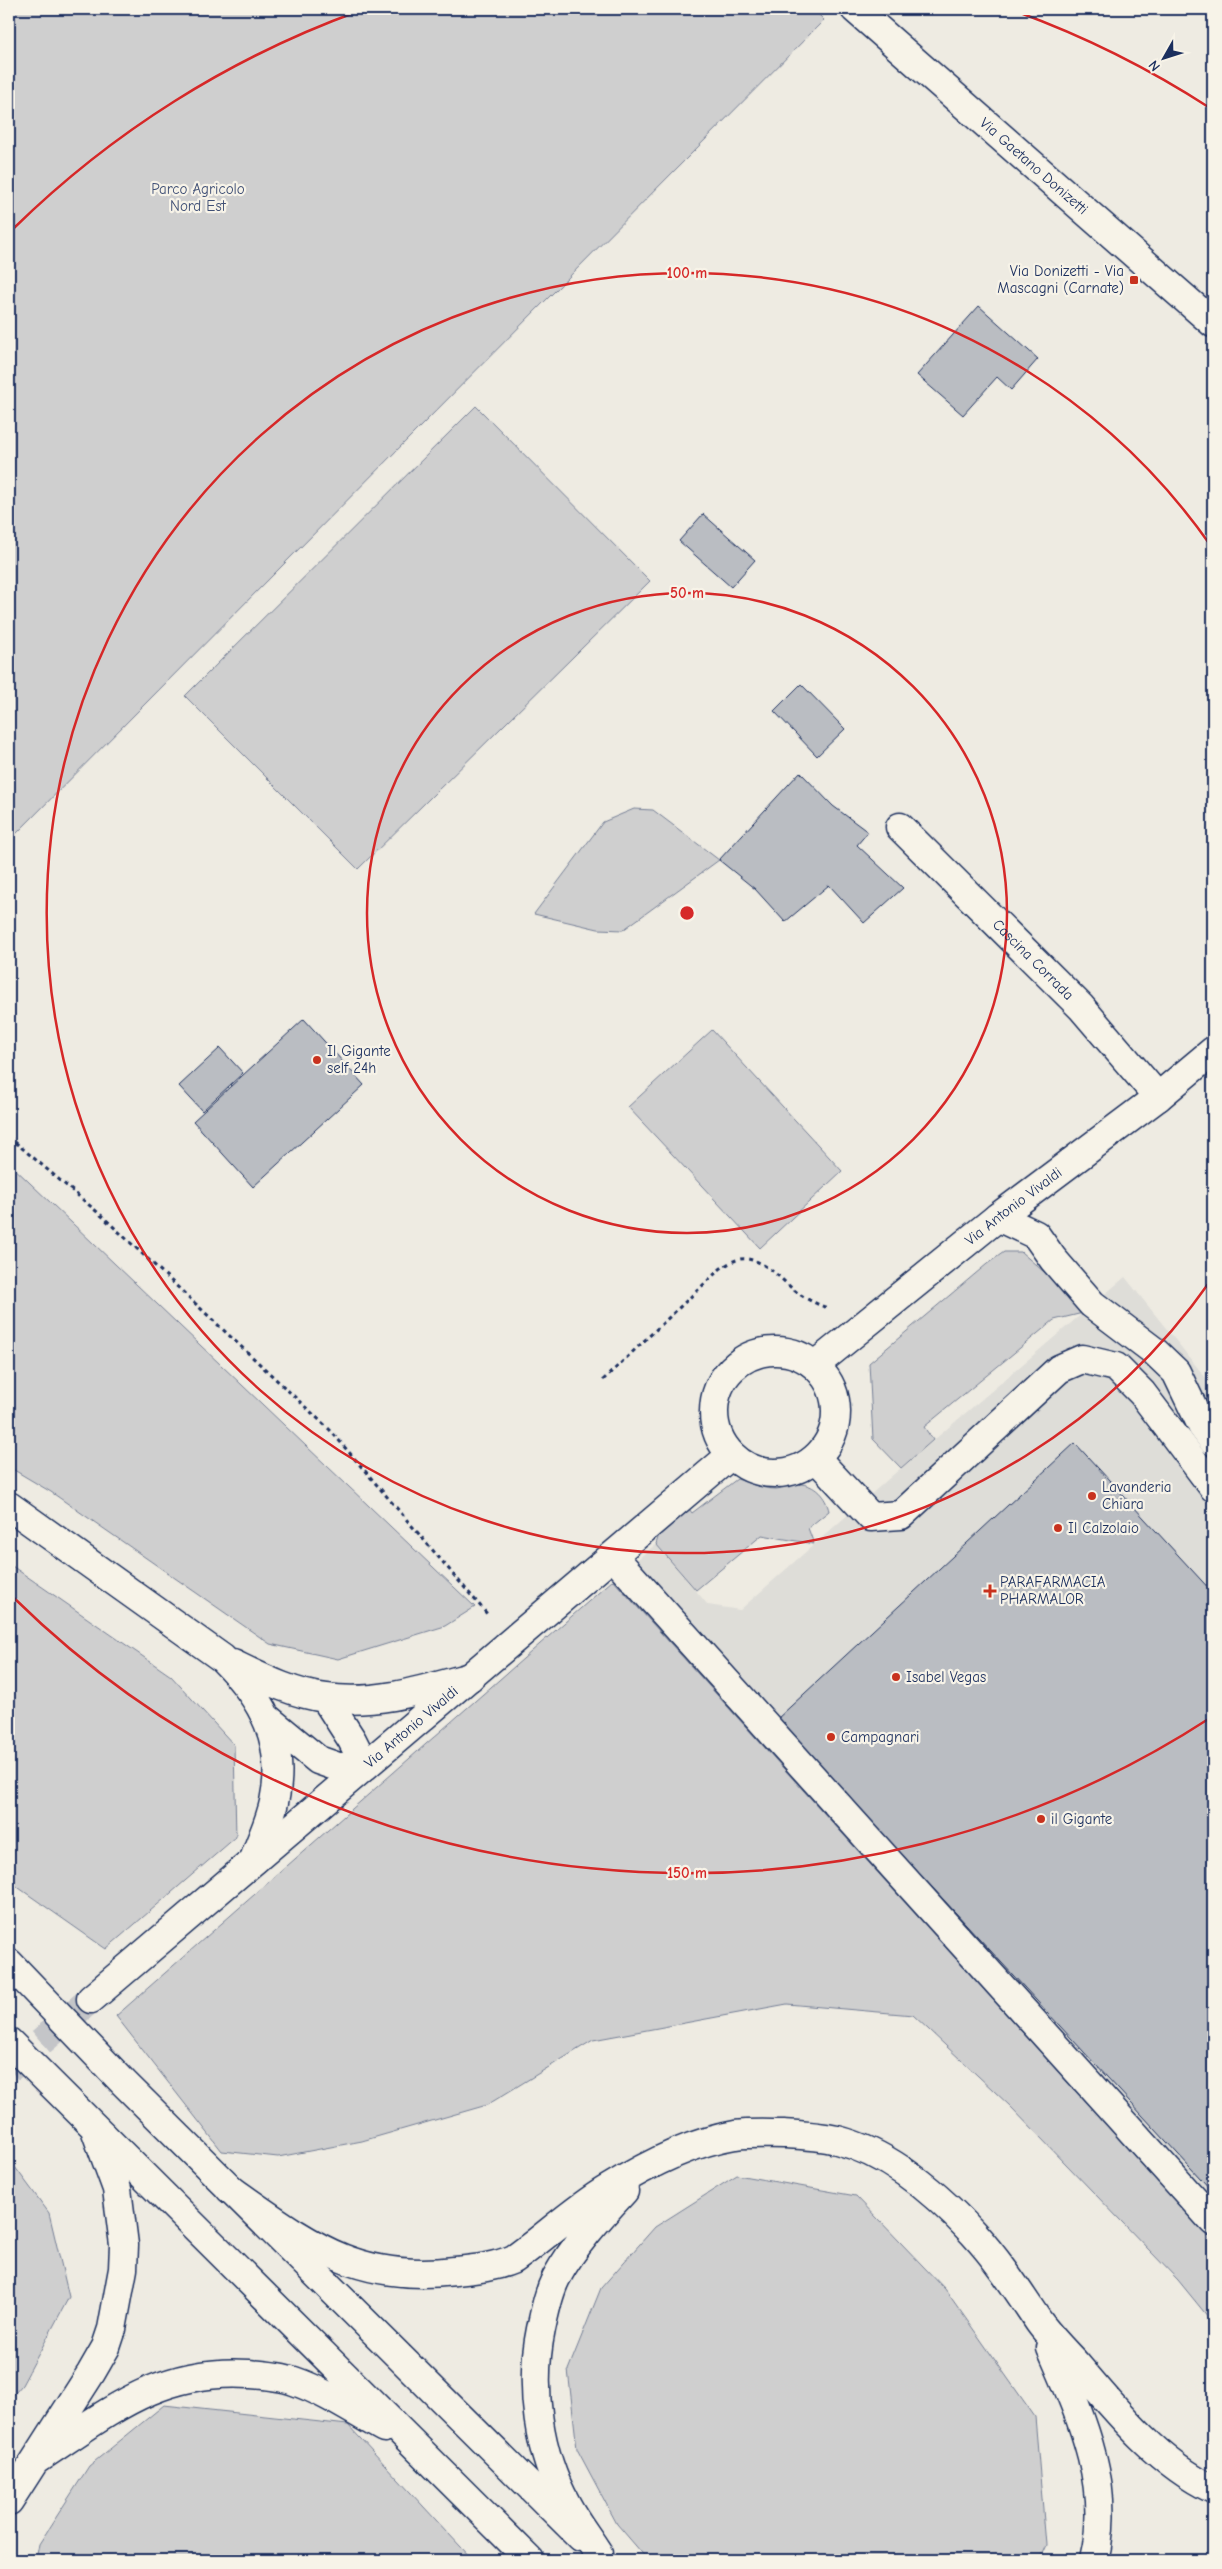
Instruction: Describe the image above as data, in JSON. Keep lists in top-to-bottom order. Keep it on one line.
{"streets":{"main road":["Via Gaetano Donizetti","Cascina Corrada","Via Antonio Vivaldi"]},"crossings":[["Cascina Corrada","Via Antonio Vivaldi"]],"parks":["Parco Agricolo Nord Est"],"places":{"transit":["Via Donizetti - Via Mascagni (Carnate)"],"other":["Il Gigante self 24h","Lavanderia Chiara","Il Calzolaio","Isabel Vegas","Campagnari","il Gigante"],"health":["PARAFARMACIA PHARMALOR"]},"north":"bottom left","rings":["100 m","50 m","150 m"]}
